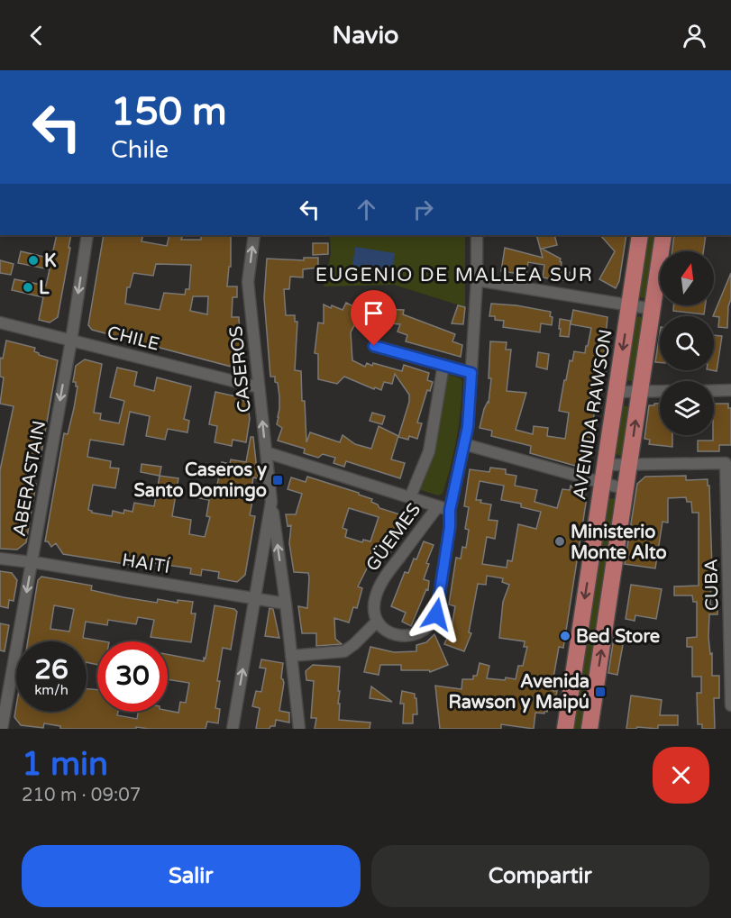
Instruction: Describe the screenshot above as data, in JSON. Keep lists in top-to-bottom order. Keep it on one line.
{"streets":{"main road":["AVENIDA RAWSON"],"street":["CHILE","CASEROS","ABERASTAIN","GÜEMES","HAITÍ","CUBA"]},"crossings":[["CHILE","CASEROS"],["CHILE","ABERASTAIN"],["CASEROS","HAITÍ"],["ABERASTAIN","HAITÍ"]],"one_way":["ABERASTAIN"],"districts":["EUGENIO DE MALLEA SUR"],"places":{"other":["K","L","Ministerio Monte Alto","Bed Store"],"transit":["Caseros y Santo Domingo","Avenida Rawson y Maipú"]},"north":"top","page":{"header":"Navio","turn":["150 m","Chile"],"speed":"26 km/h","limit":"30","heading":["1 min","210 m · 09:07"],"buttons":["Salir","Compartir"]}}
